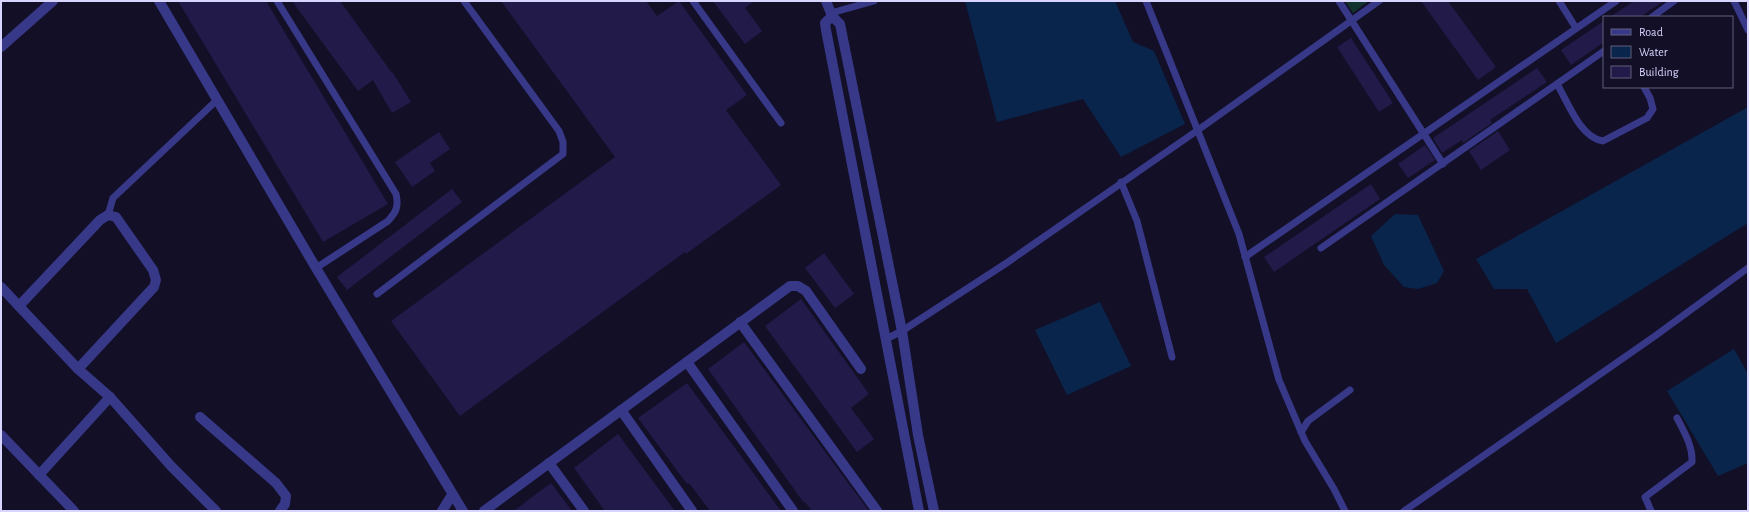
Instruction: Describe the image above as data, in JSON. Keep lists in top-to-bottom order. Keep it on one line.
{"legend":["Road","Water","Building"]}
